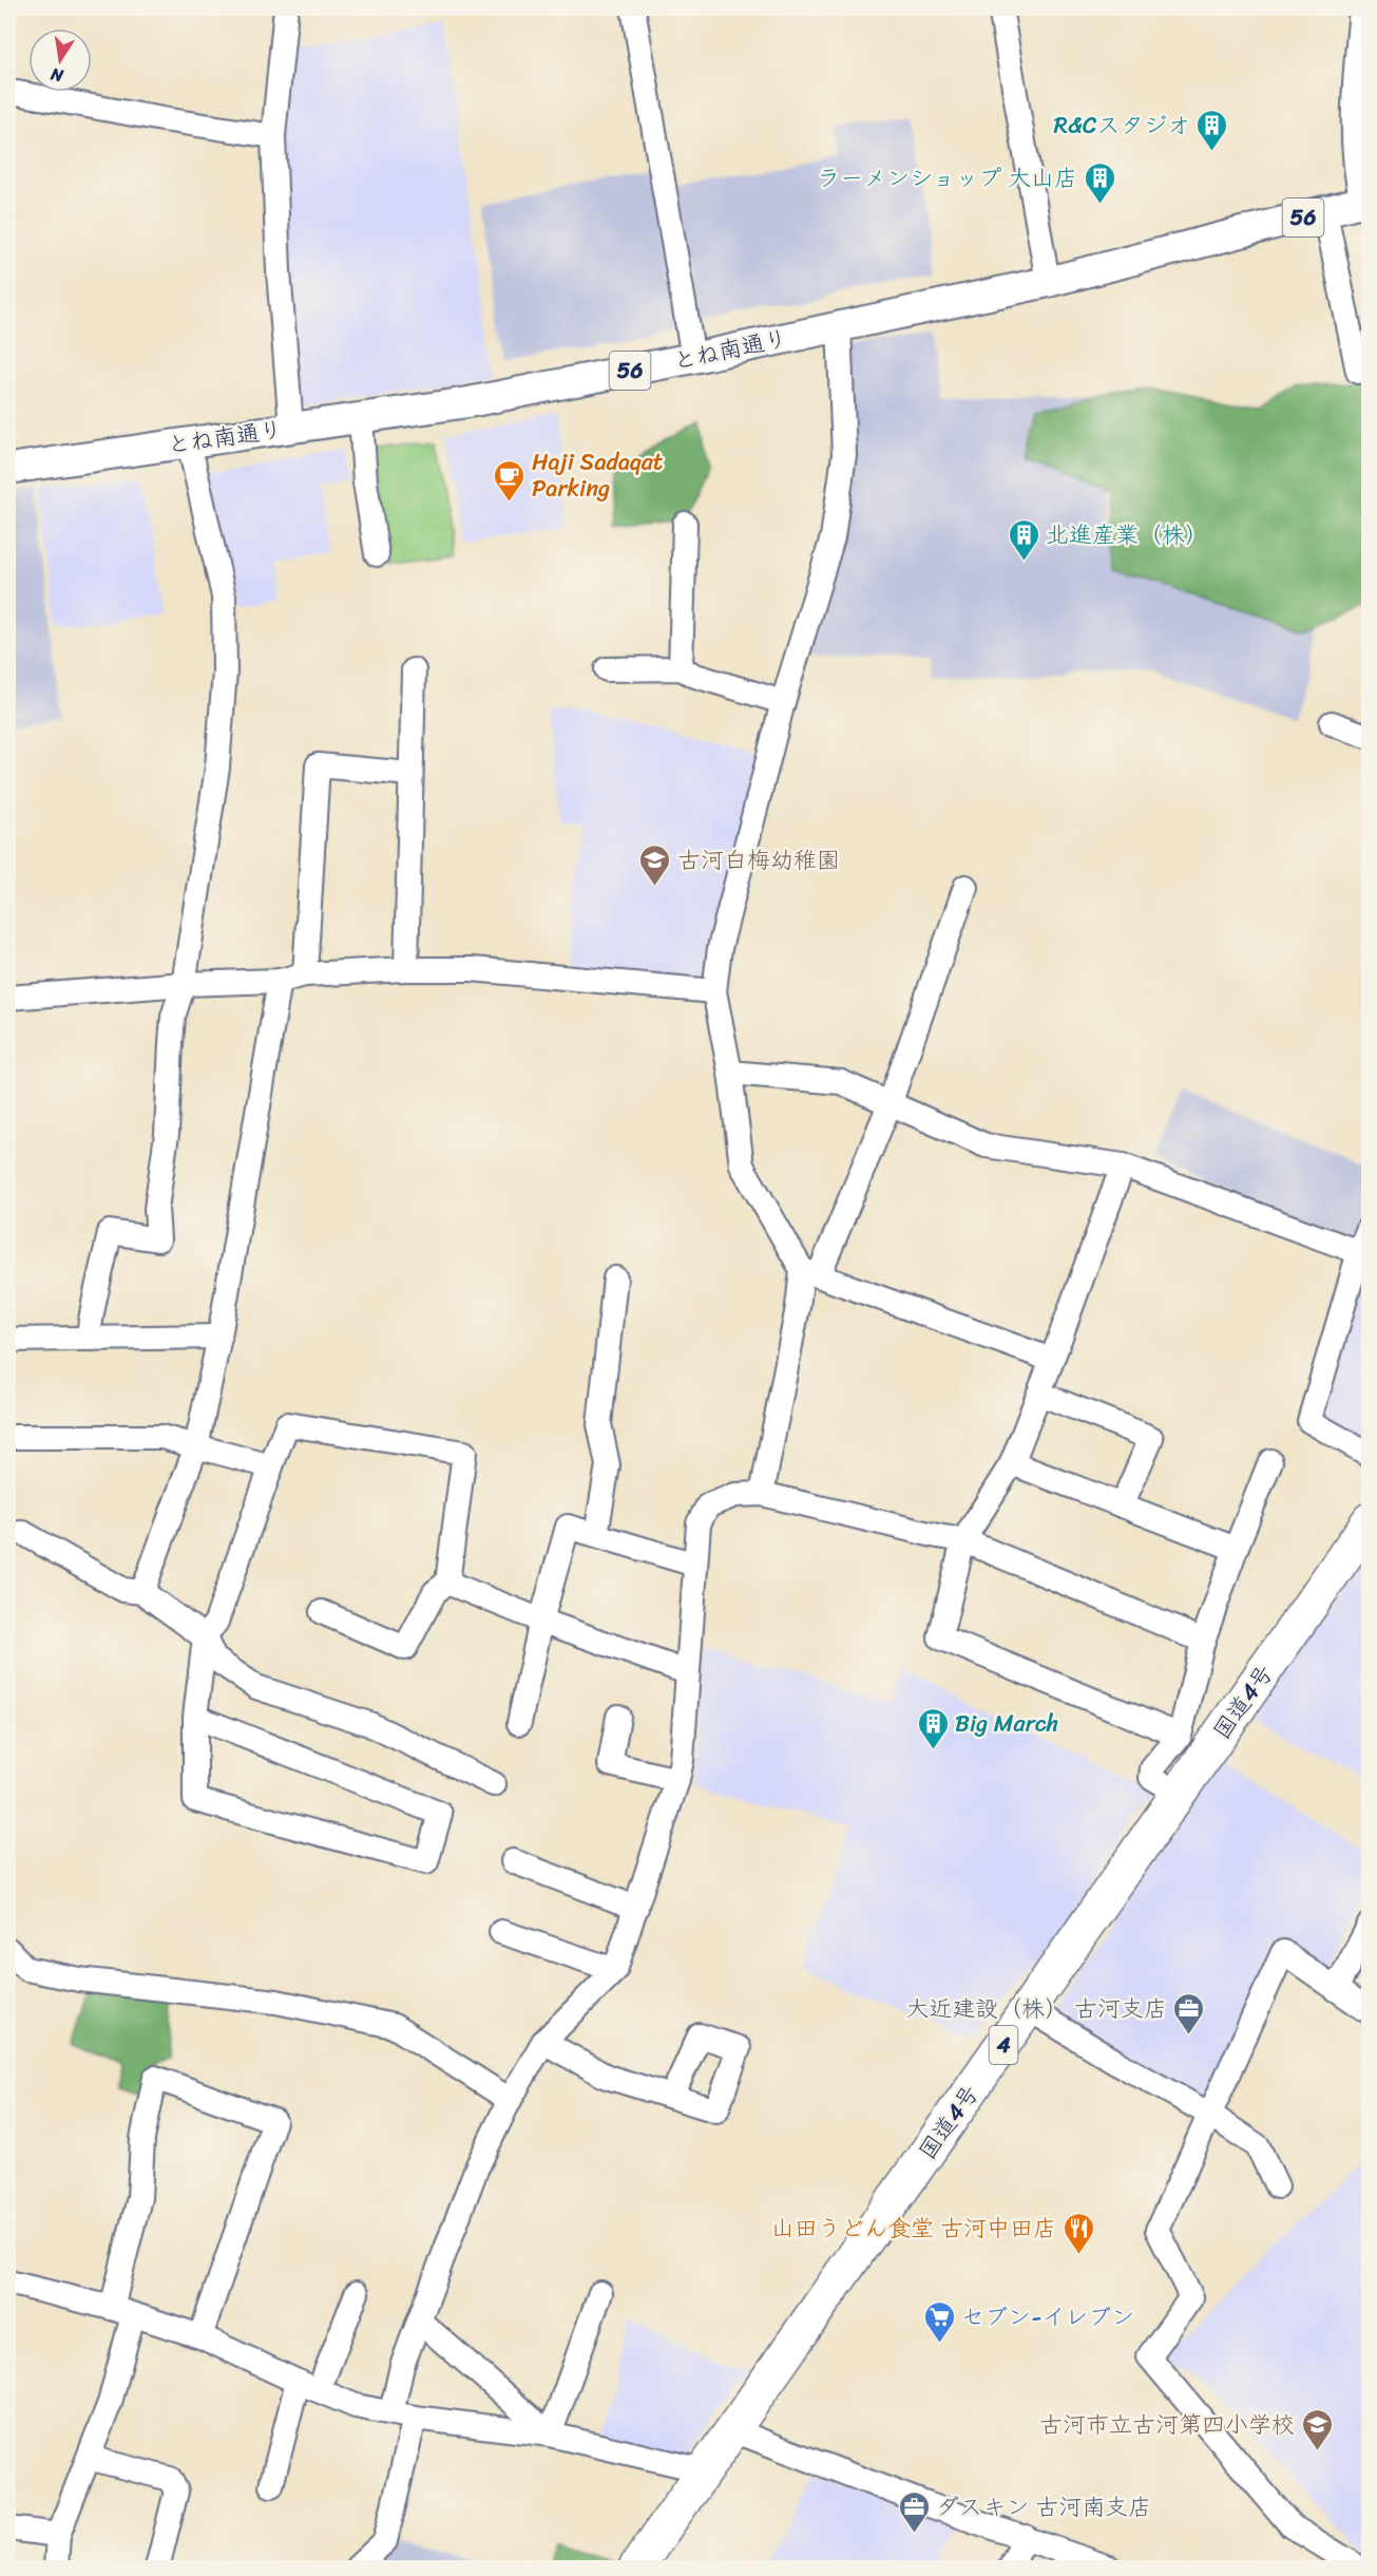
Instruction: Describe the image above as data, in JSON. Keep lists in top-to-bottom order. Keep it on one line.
{"streets":{"highway":["国道4号","4"],"main road":["56","とね南通り"]},"places":{"building":["R&Cスタジオ","ラーメンショップ 大山店","北進産業（株）","Big March"],"cafe":["Haji Sadaqat Parking"],"school or university":["古河白梅幼稚園","古河市立古河第四小学校"],"office":["大近建設（株） 古河支店","ダスキン 古河南支店"],"restaurant":["山田うどん食堂 古河中田店"],"supermarket":["セブン-イレブン"]},"north":"bottom"}
